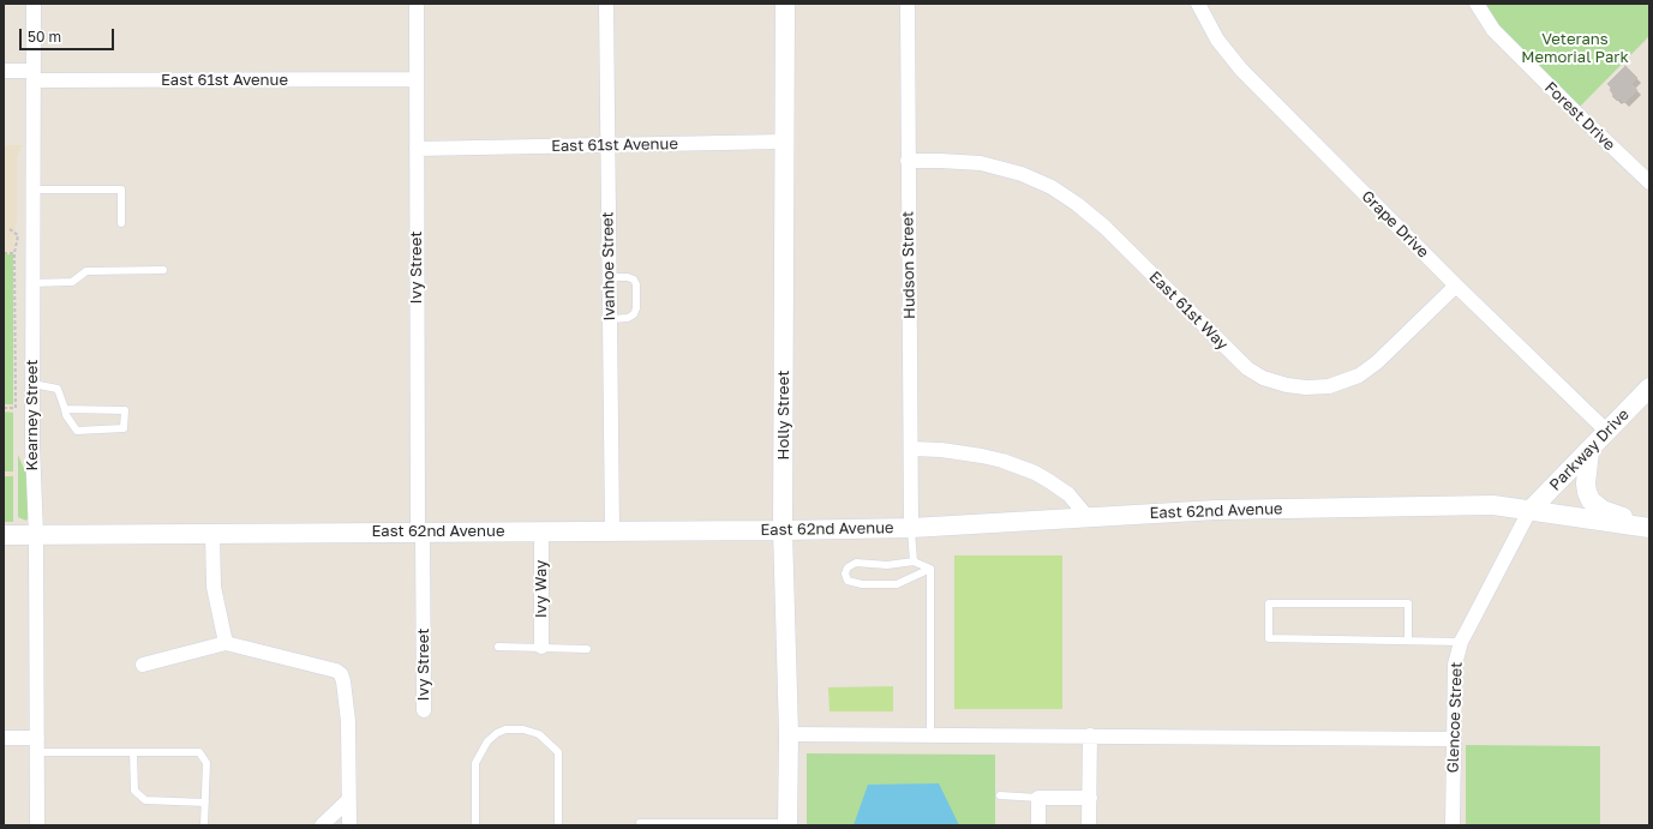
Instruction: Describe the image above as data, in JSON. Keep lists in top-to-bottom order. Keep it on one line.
{"streets":{"street":["East 61st Avenue","Forest Drive","Grape Drive","Hudson Street","Ivanhoe Street","Ivy Street","East 61st Way","Kearney Street","Holly Street","Parkway Drive","East 62nd Avenue","Ivy Way","Glencoe Street"]},"crossings":[["East 61st Avenue","Ivanhoe Street"],["East 61st Avenue","Ivy Street"],["East 61st Avenue","Kearney Street"],["East 61st Avenue","Holly Street"],["Grape Drive","East 61st Way"],["Grape Drive","Parkway Drive"],["Hudson Street","East 61st Way"],["Hudson Street","East 62nd Avenue"],["Ivanhoe Street","East 62nd Avenue"],["Ivy Street","East 62nd Avenue"],["Kearney Street","East 62nd Avenue"],["Holly Street","East 62nd Avenue"],["Parkway Drive","East 62nd Avenue"],["Parkway Drive","Glencoe Street"],["East 62nd Avenue","Ivy Way"],["East 62nd Avenue","Glencoe Street"]],"parks":["Veterans Memorial Park"],"scale_bar":"50 m"}
